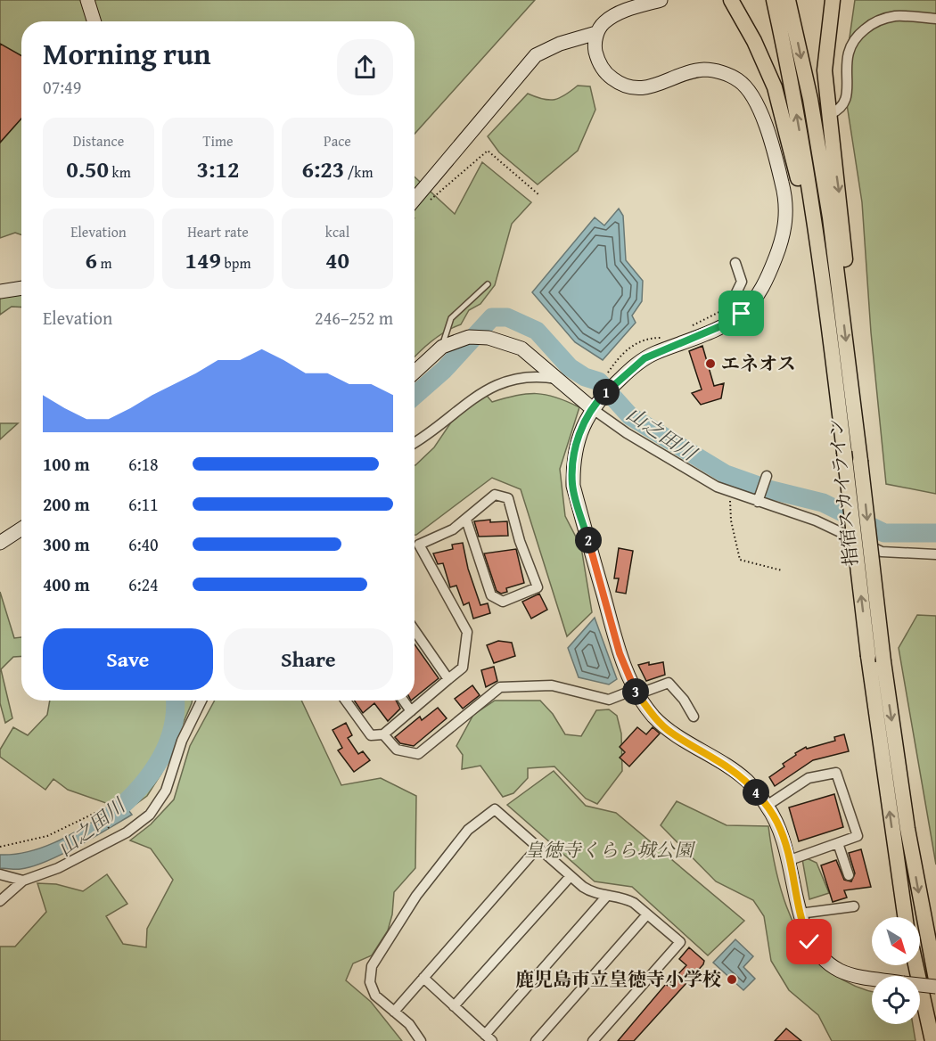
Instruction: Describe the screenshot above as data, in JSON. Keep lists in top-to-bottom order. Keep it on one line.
{"streets":{"main road":["指宿スカイライン"]},"water":["山之田川"],"parks":["皇徳寺くらら城公園"],"places":["エネオス","鹿児島市立皇徳寺小学校"],"north":"bottom right","page":{"heading":["Morning run","07:49"],"stats":[["Distance","0.50 km"],["Time","3:12"],["Pace","6:23 /km"],["Elevation","6 m"],["Heart rate","149 bpm"],["kcal","40"]],"chart":["Elevation","246–252 m"],"pins":["1","2","3","4"],"list":[{"name":"100 m","note":"6:18"},{"name":"200 m","note":"6:11"},{"name":"300 m","note":"6:40"},{"name":"400 m","note":"6:24"}],"buttons":["Save","Share"]}}
